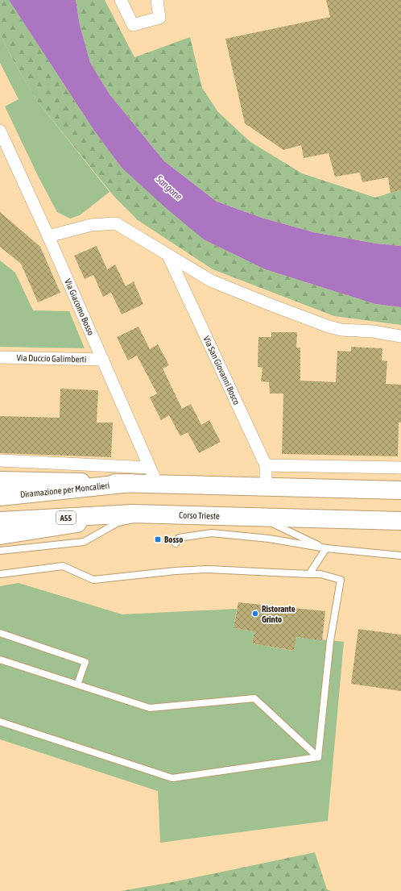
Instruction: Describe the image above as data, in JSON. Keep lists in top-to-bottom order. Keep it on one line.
{"streets":{"main road":["Diramazione per Moncalieri","Corso Trieste","A55"],"street":["Via Giacomo Bosso","Via Duccio Galimberti","Via San Giovanni Bosco"]},"crossings":[["Via Giacomo Bosso","Via Duccio Galimberti"],["Corso Trieste","A55"]],"water":["Sangone"],"places":{"transit":["Bosso"],"other":["Ristorante Grinto"]}}
